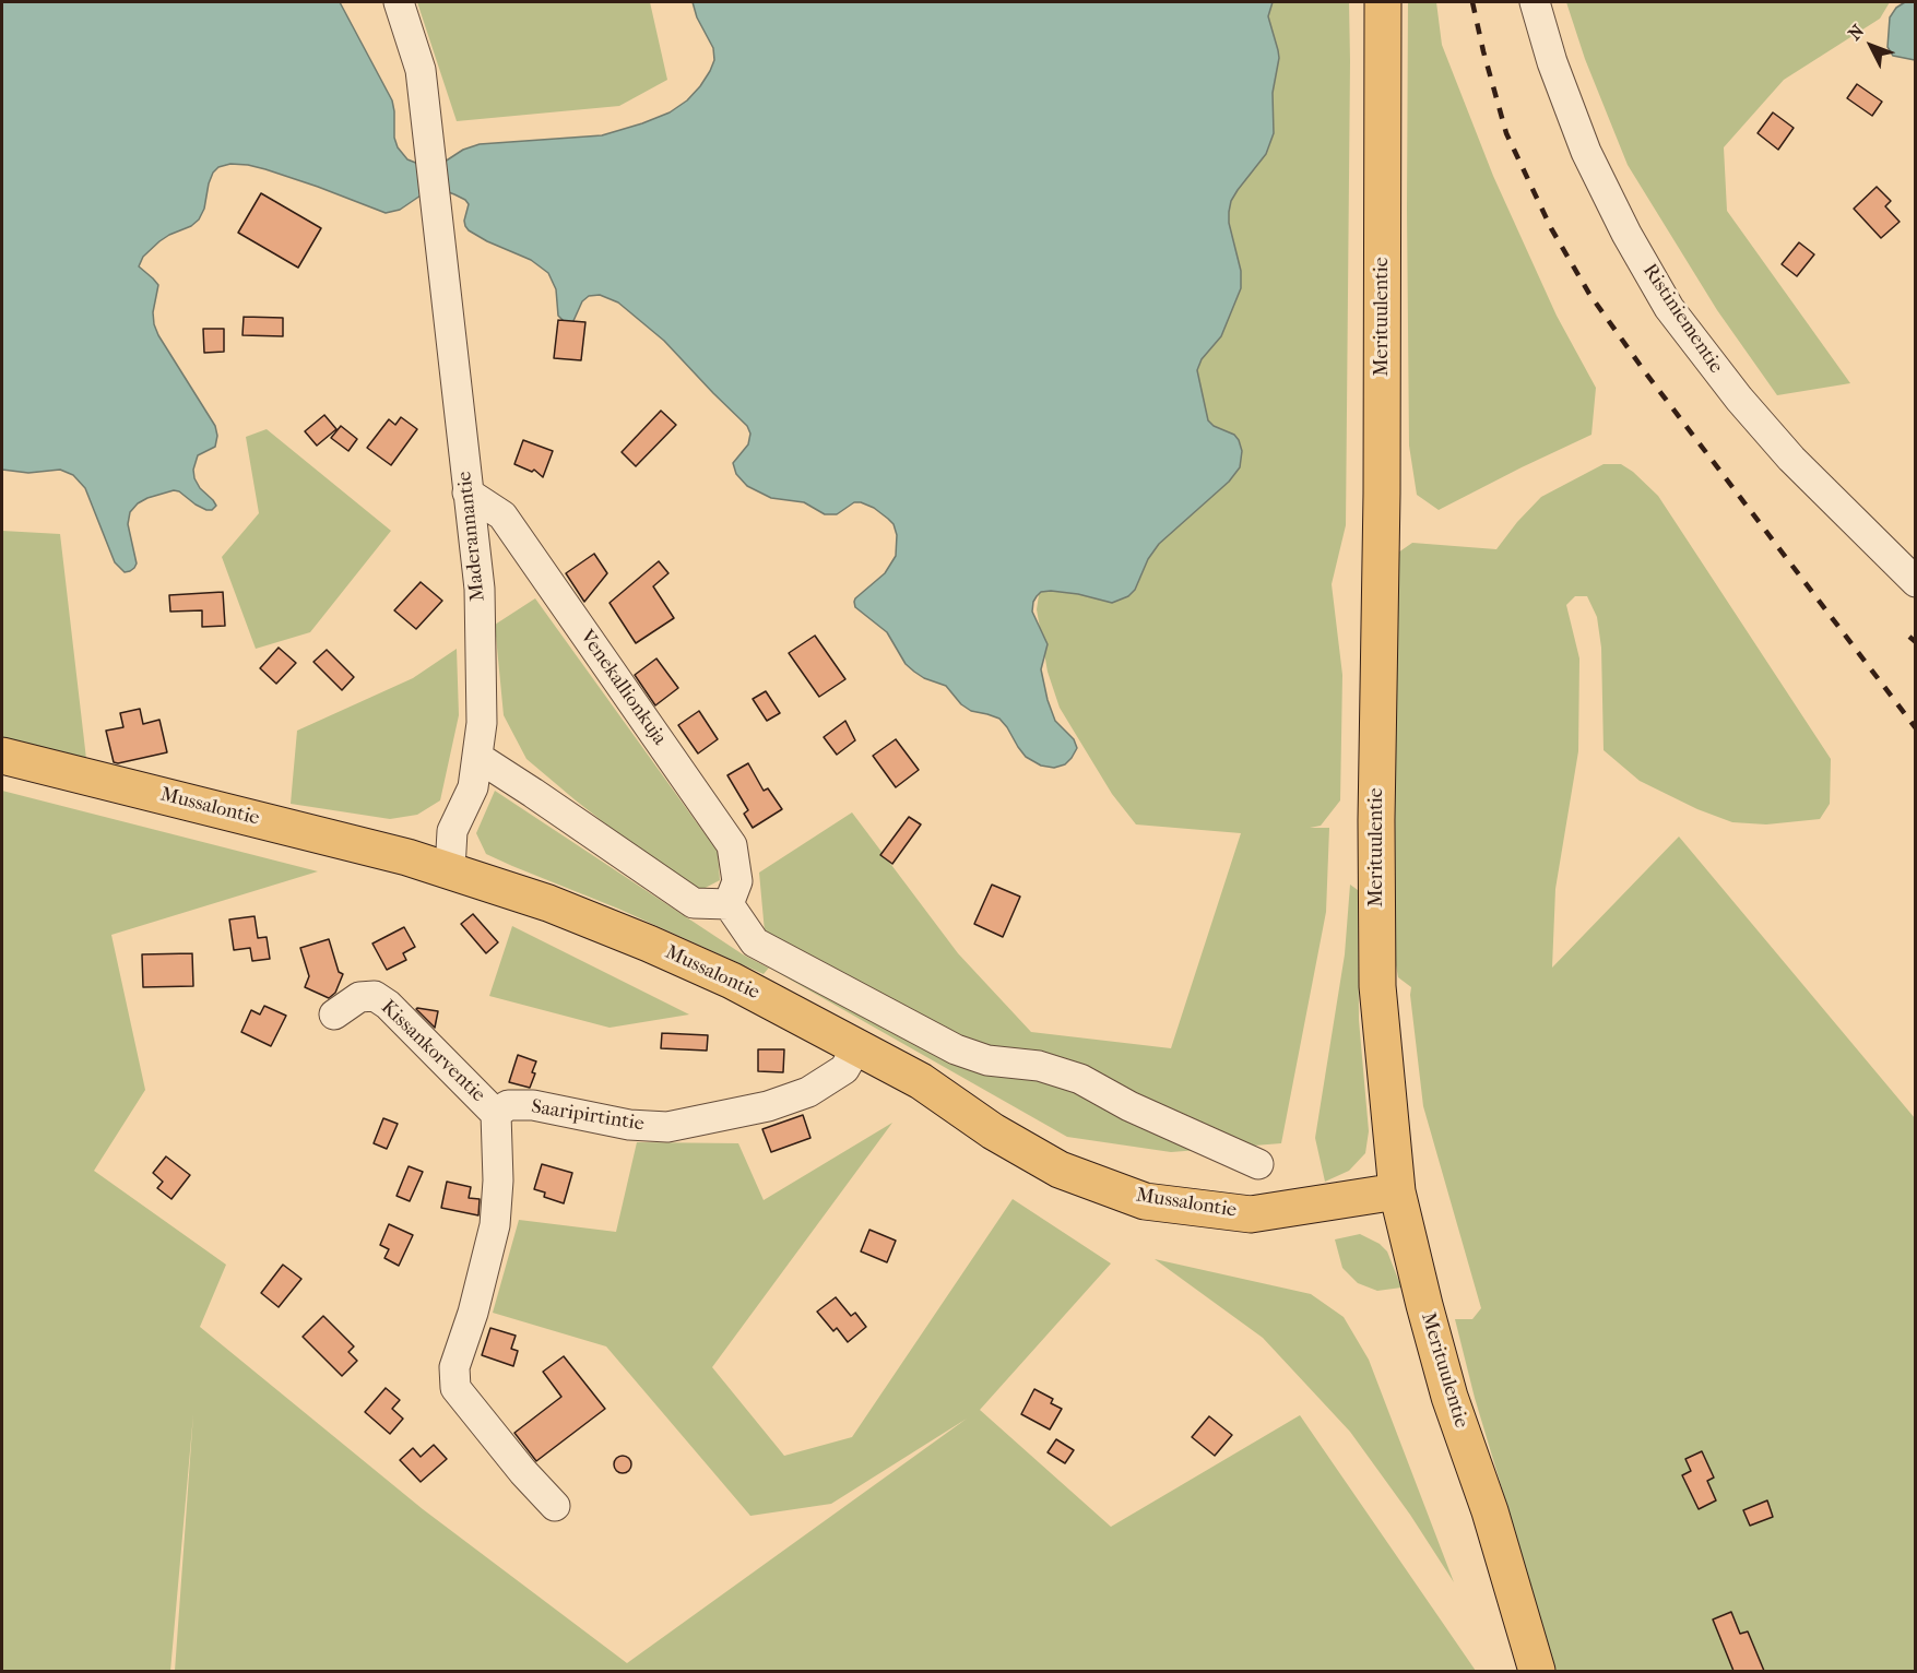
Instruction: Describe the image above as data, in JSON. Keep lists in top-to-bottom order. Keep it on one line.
{"streets":{"main road":["Merituulentie","Mussalontie"],"street":["Ristiniementie","Maderannantie","Venekallionkuja","Kissankorventie","Saaripirtintie"]},"crossings":[["Merituulentie","Mussalontie"],["Maderannantie","Venekallionkuja"],["Maderannantie","Mussalontie"],["Mussalontie","Saaripirtintie"],["Kissankorventie","Saaripirtintie"]],"north":"top left"}
